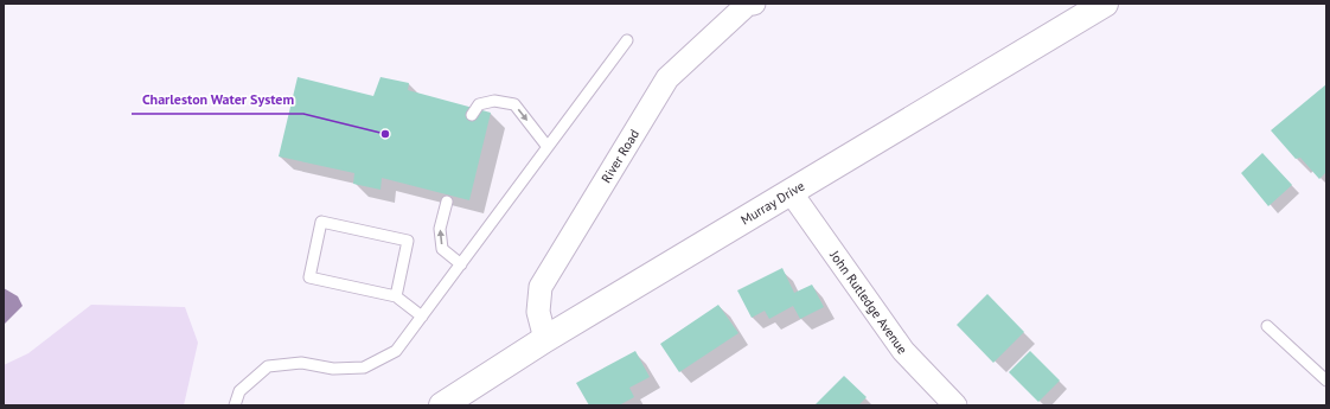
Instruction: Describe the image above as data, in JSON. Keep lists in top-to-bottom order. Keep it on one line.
{"streets":{"street":["River Road","Murray Drive","John Rutledge Avenue"]},"crossings":[["River Road","Murray Drive"],["Murray Drive","John Rutledge Avenue"]],"places":["Charleston Water System"]}
